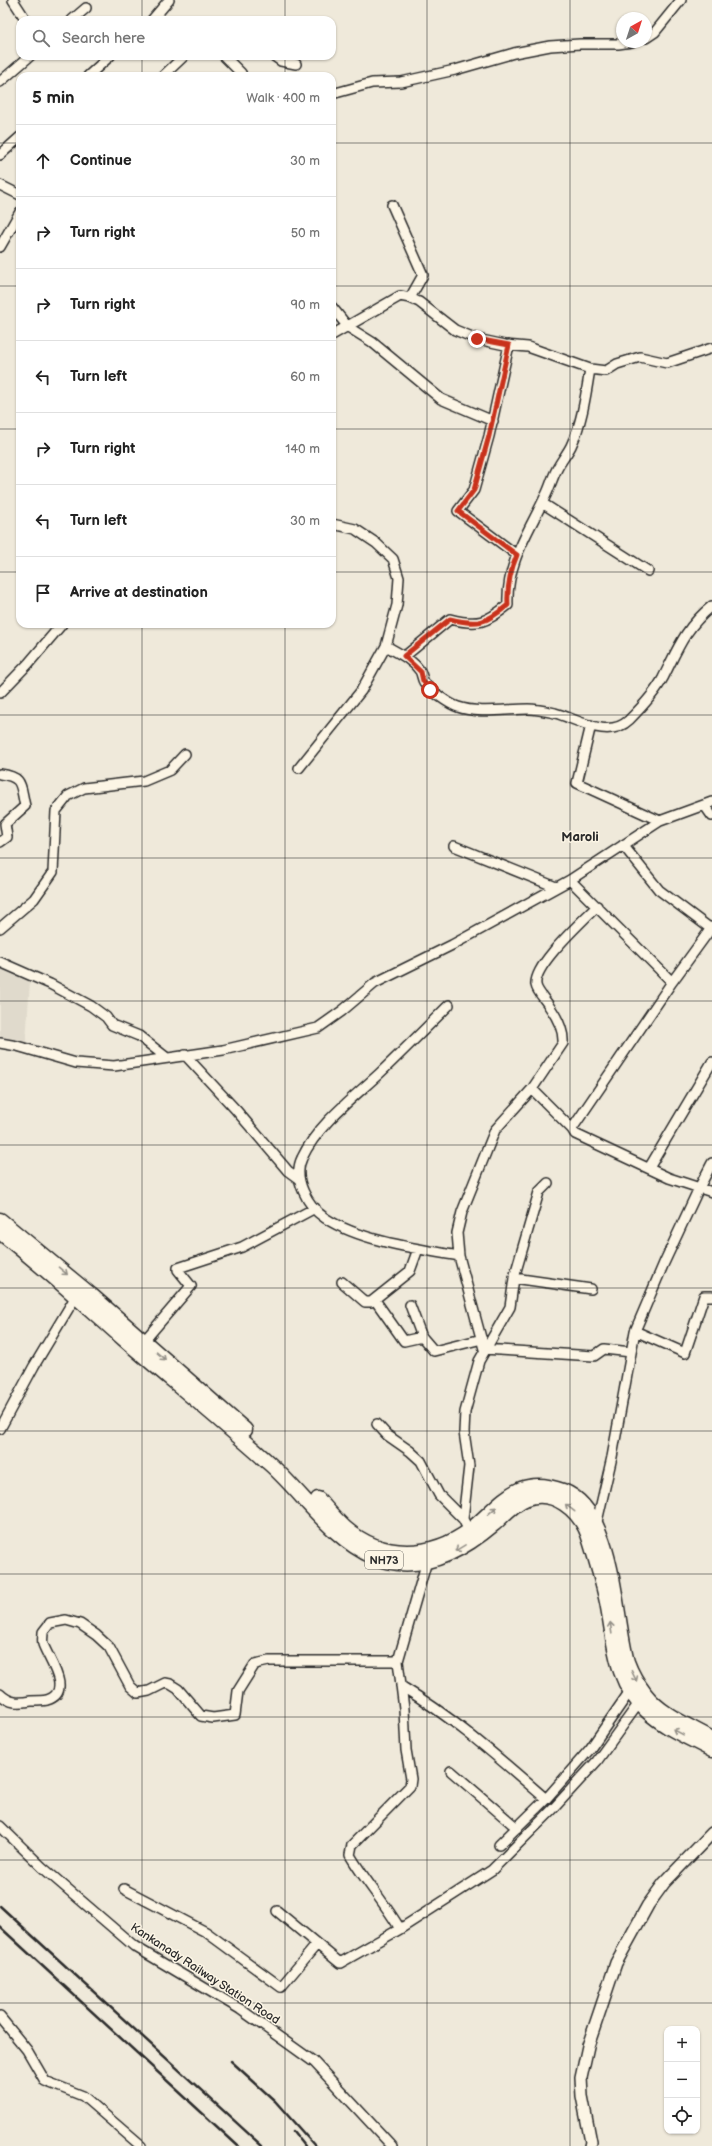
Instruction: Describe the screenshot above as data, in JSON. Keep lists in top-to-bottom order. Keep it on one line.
{"streets":{"highway":["NH73"],"street":["Kankanady Railway Station Road"]},"districts":["Maroli"],"north":"top right","page":{"search":"Search here","heading":["5 min","Walk · 400 m"],"list":[["Continue","30 m"],["Turn right","50 m"],["Turn right","90 m"],["Turn left","60 m"],["Turn right","140 m"],["Turn left","30 m"],"Arrive at destination"],"map_buttons":["+","−"]}}
